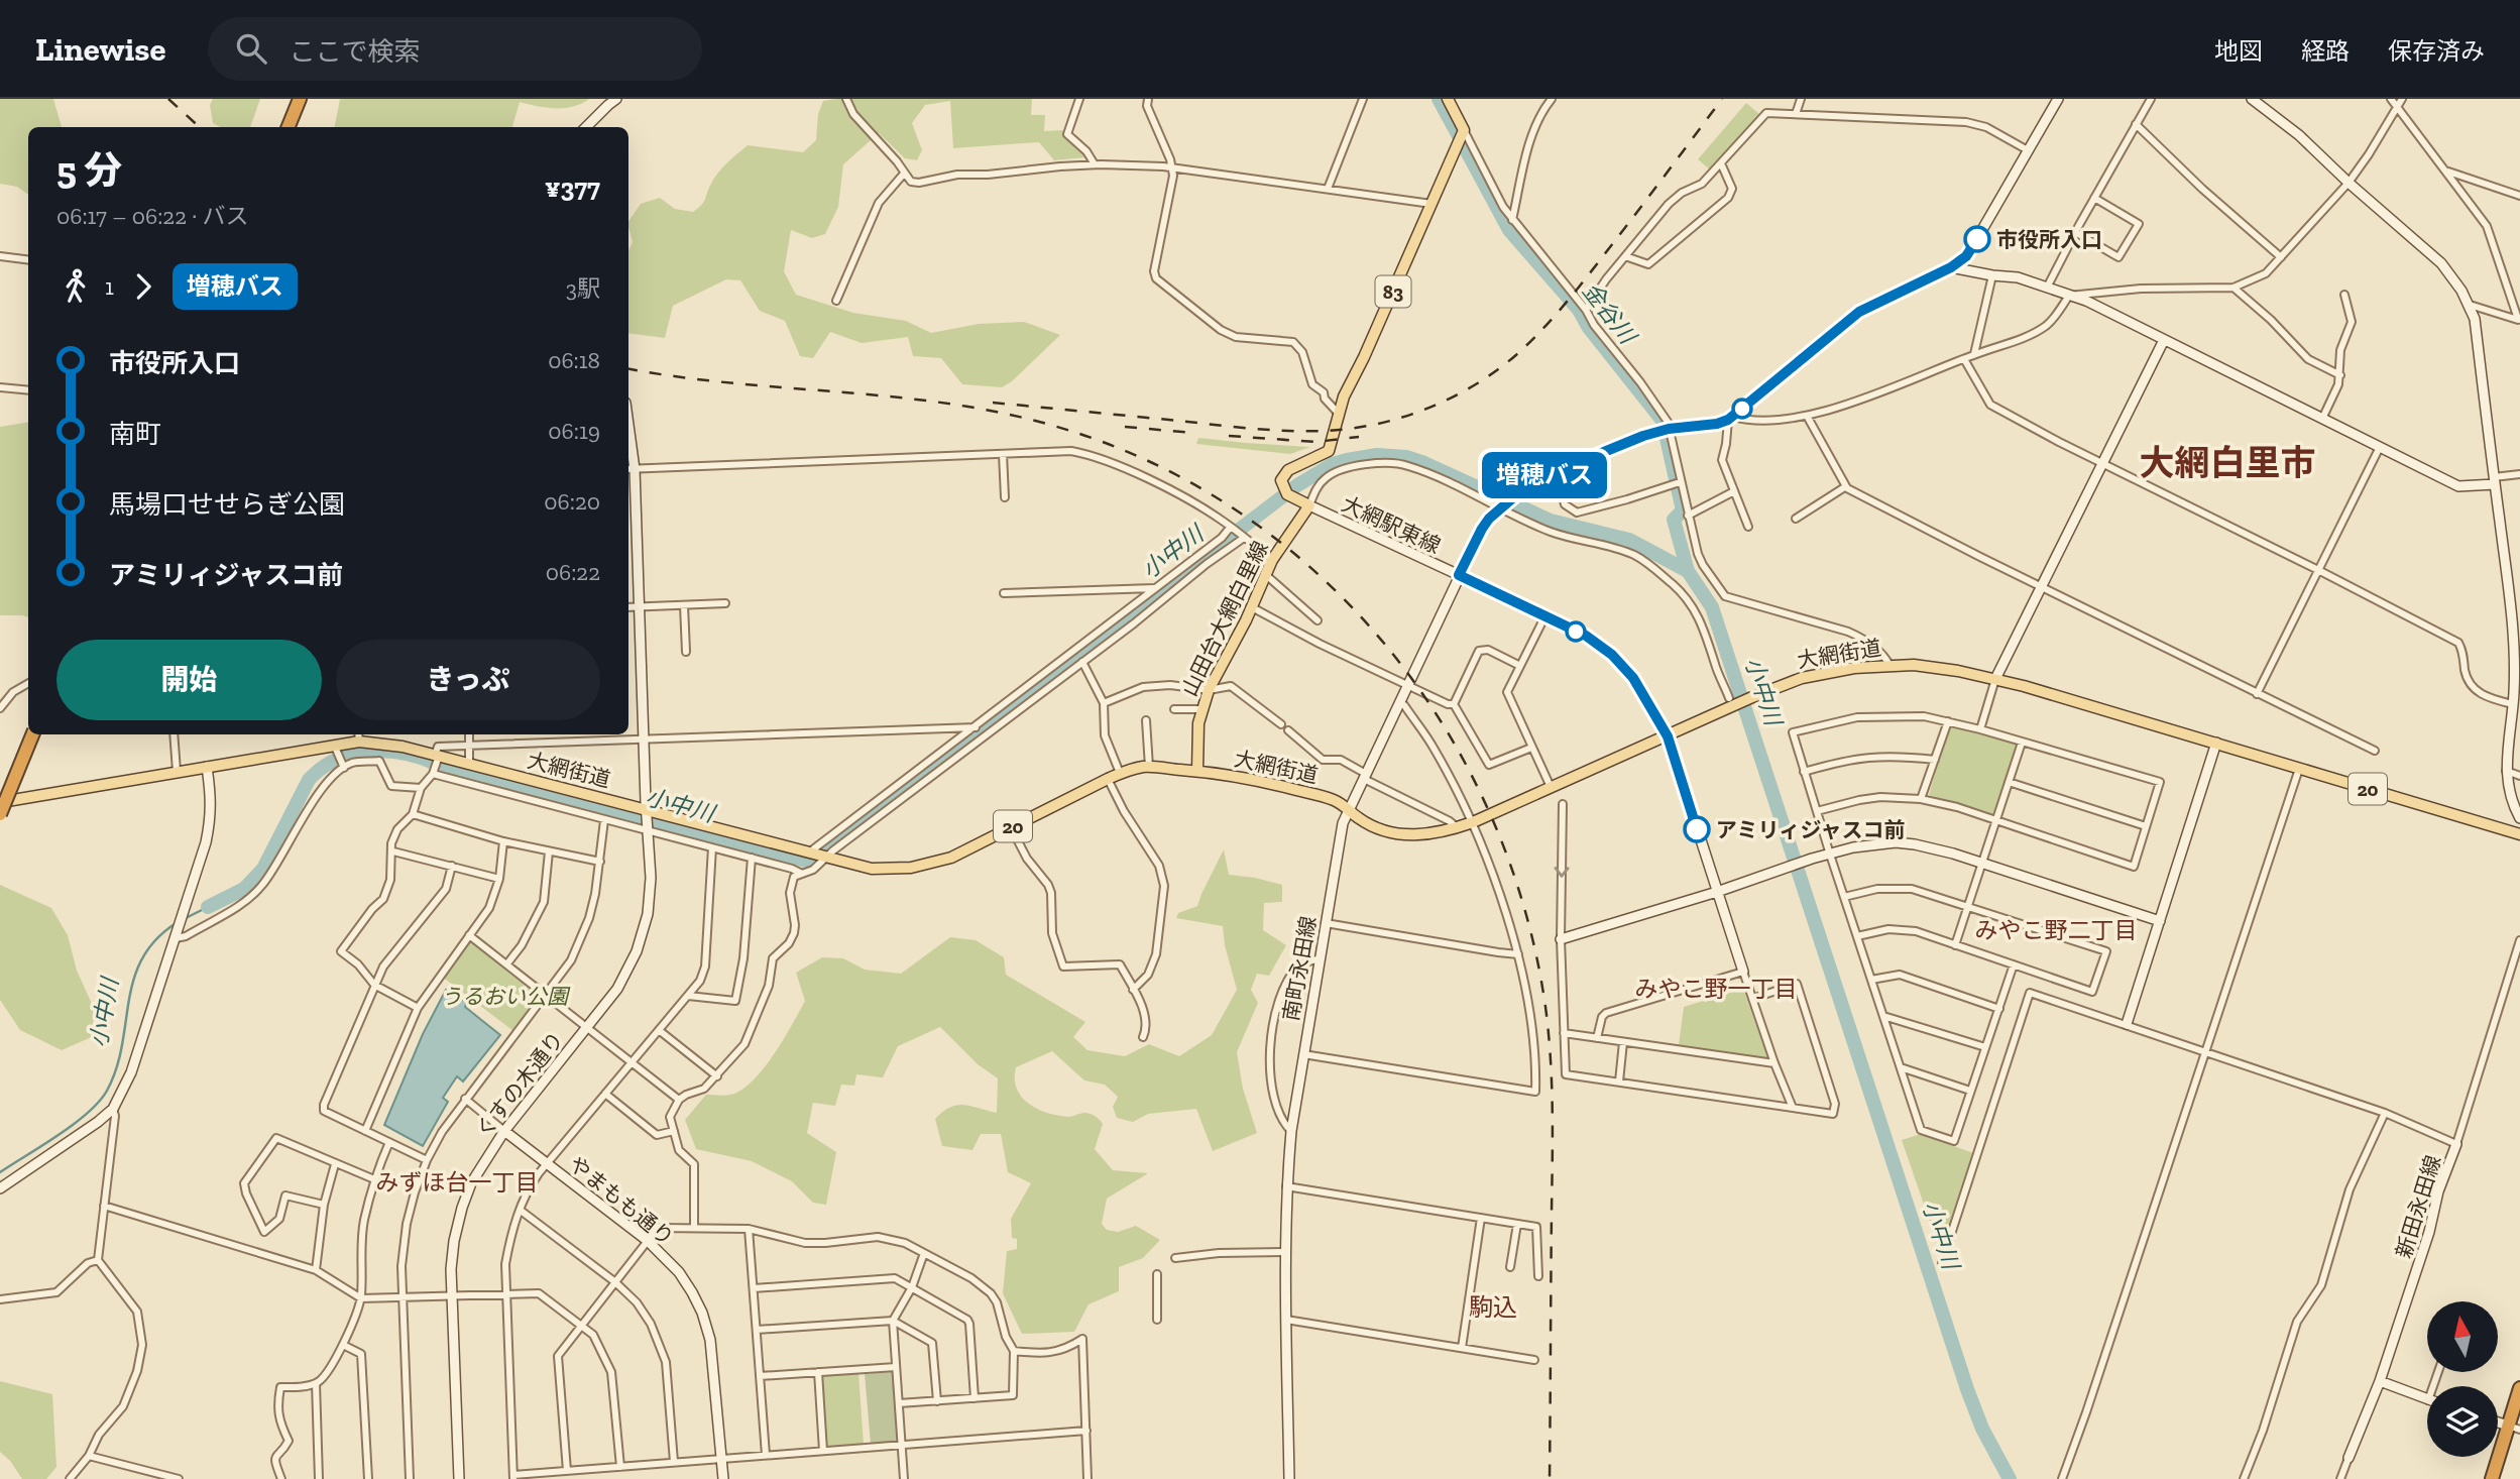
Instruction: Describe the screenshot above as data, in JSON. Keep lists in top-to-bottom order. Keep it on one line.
{"streets":{"main road":["83","山田台大網白里線","大網街道","20"],"street":["大網駅東線","南町永田線","くすの木通り","やまもも通り","新田永田線"]},"crossings":[["83","大網駅東線"],["83","山田台大網白里線"],["大網駅東線","山田台大網白里線"],["大網駅東線","大網街道"],["大網駅東線","南町永田線"],["山田台大網白里線","大網街道"],["大網街道","南町永田線"],["大網街道","くすの木通り"],["くすの木通り","やまもも通り"]],"districts":["大網白里市","みやこ野二丁目","みやこ野一丁目","みずほ台一丁目","駒込"],"water":["金谷川","小中川"],"parks":["うるおい公園"],"places":["市役所入口","アミリィジャスコ前"],"lines":["bus line 増穂バス"],"north":"top","page":{"header":"Linewise","search":"ここで検索","nav":["地図","経路","保存済み"],"on_map":"増穂バス","heading":["5 分","06:17 – 06:22 · バス","¥377"],"legs":["1","増穂バス","3駅"],"list":[{"name":"市役所入口","value":"06:18"},{"name":"南町","value":"06:19"},{"name":"馬場口せせらぎ公園","value":"06:20"},{"name":"アミリィジャスコ前","value":"06:22"}],"buttons":["開始","きっぷ"]}}
